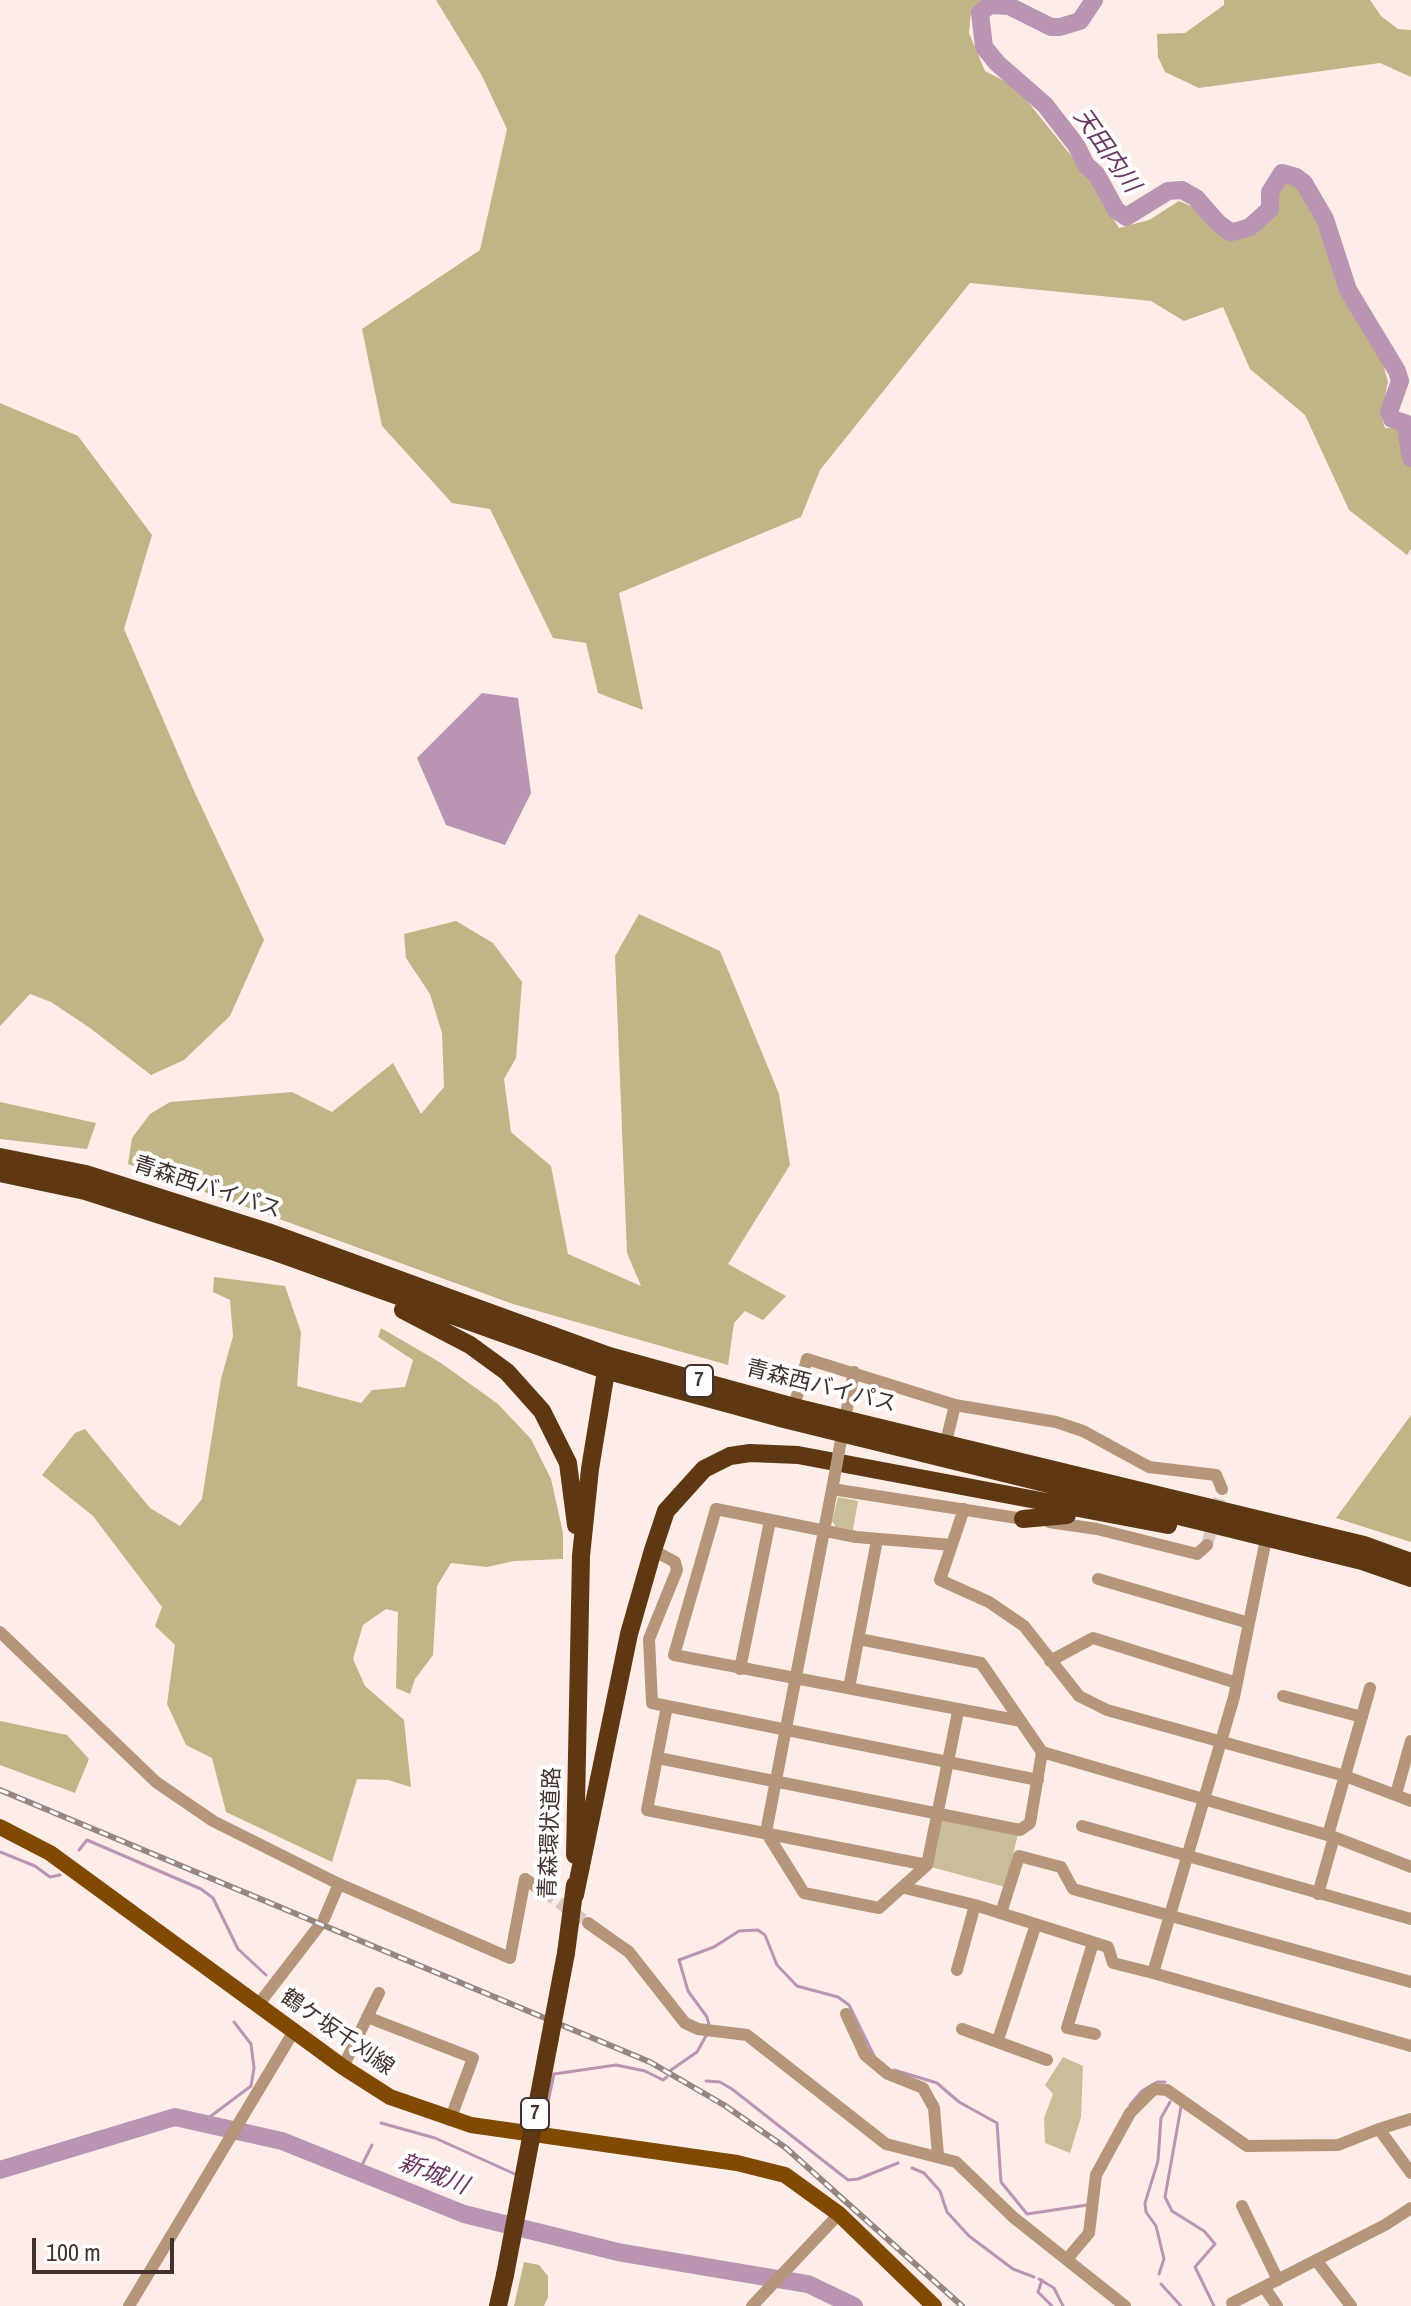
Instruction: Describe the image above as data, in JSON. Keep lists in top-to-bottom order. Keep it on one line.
{"streets":{"highway":["青森西バイパス","7","青森環状道路"],"main road":["鶴ケ坂千刈線"]},"crossings":[["青森西バイパス","青森環状道路"]],"water":["天田内川","新城川"],"scale_bar":"100 m"}
